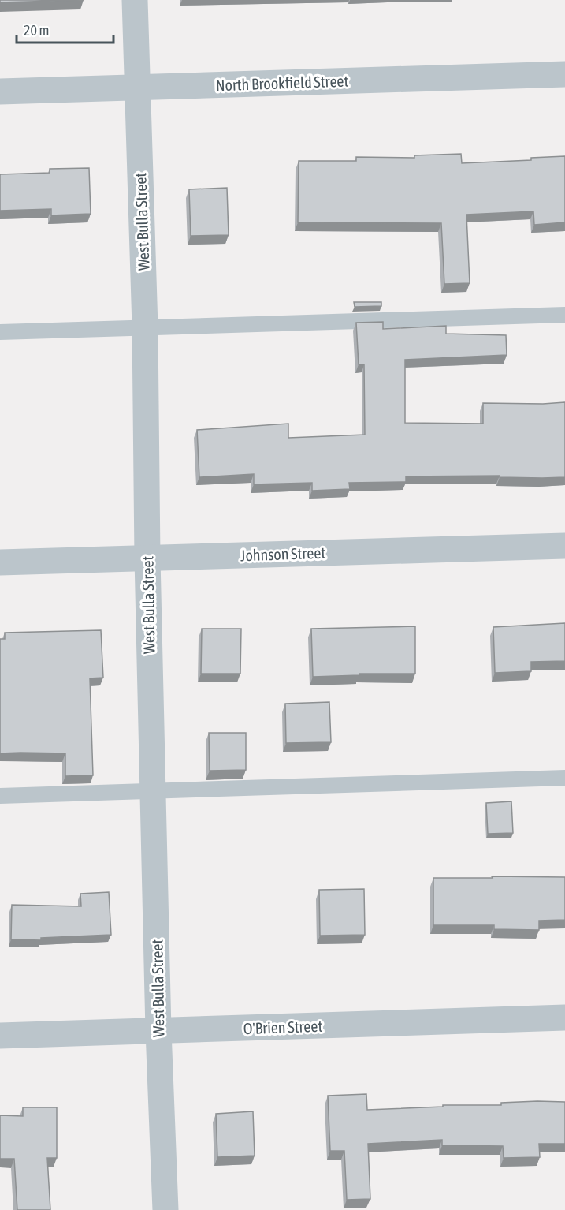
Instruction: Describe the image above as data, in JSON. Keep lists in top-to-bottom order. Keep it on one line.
{"streets":{"street":["North Brookfield Street","West Bulla Street","Johnson Street","O'Brien Street"]},"crossings":[["North Brookfield Street","West Bulla Street"],["West Bulla Street","Johnson Street"],["West Bulla Street","O'Brien Street"]],"scale_bar":"20 m"}
